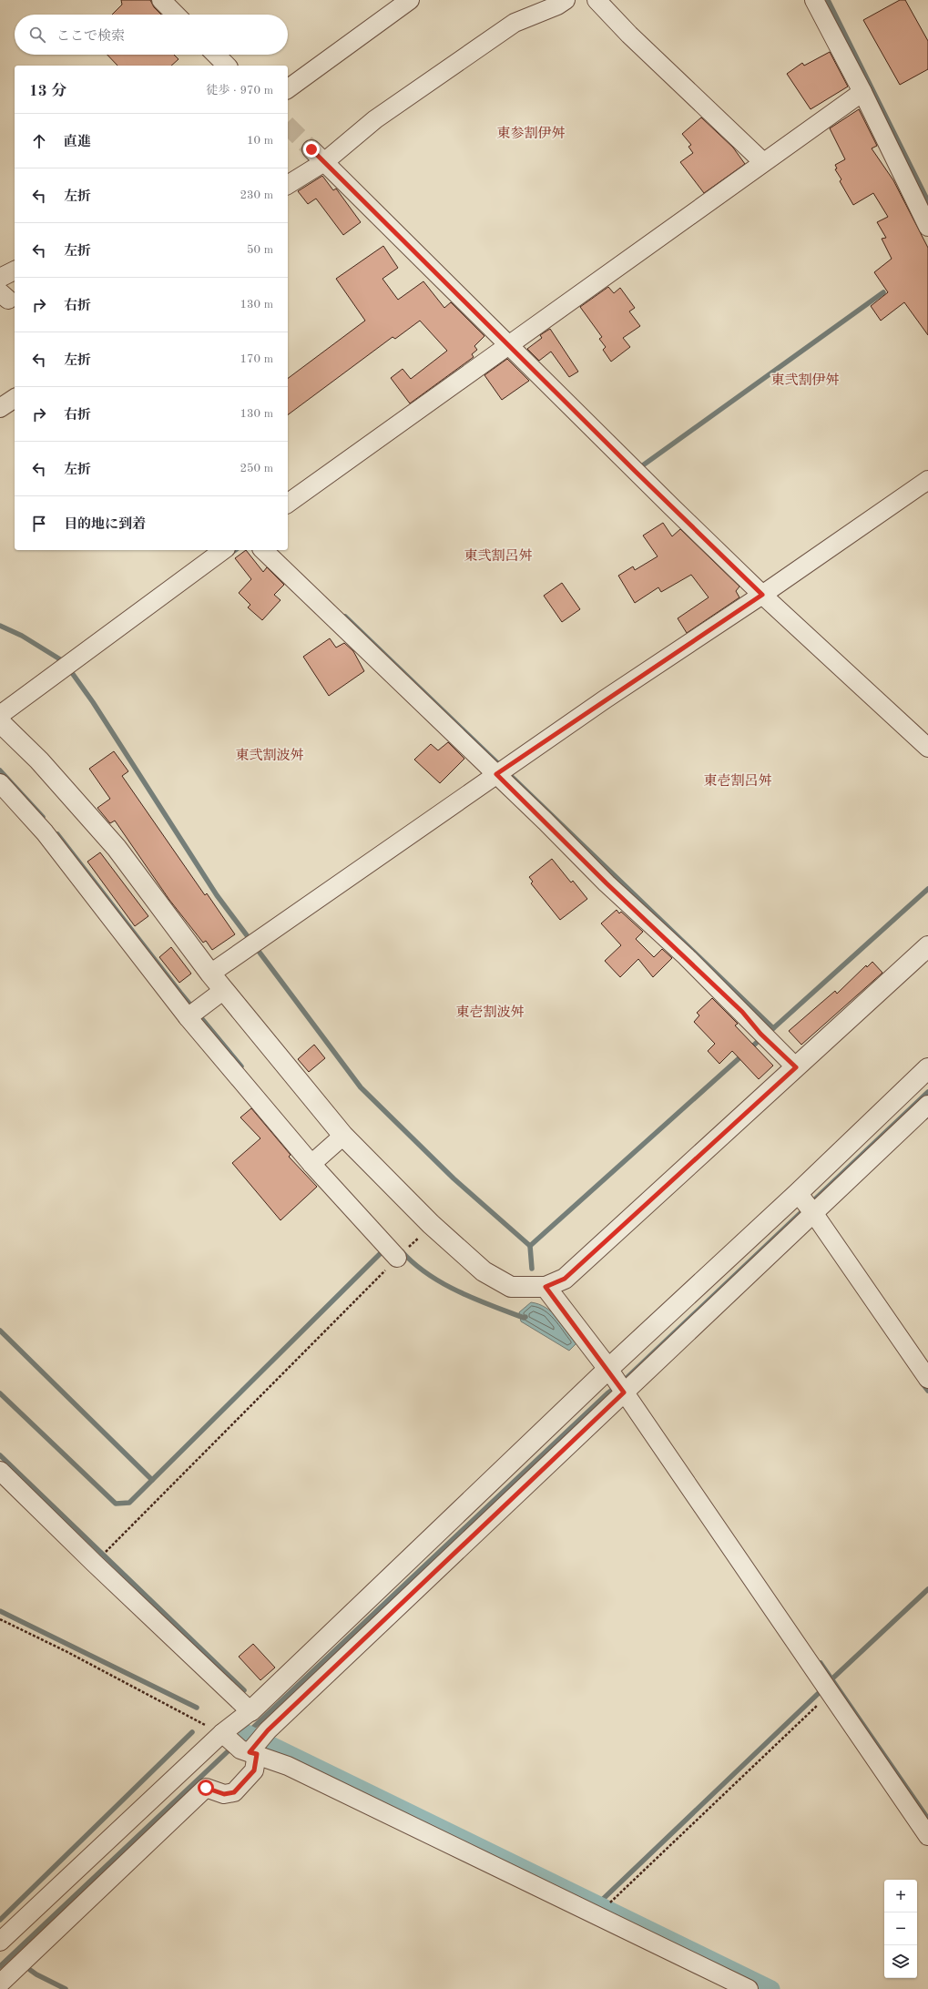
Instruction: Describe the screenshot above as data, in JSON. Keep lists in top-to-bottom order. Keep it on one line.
{"districts":["東参割伊舛","東弐割伊舛","東弐割呂舛","東弐割波舛","東壱割呂舛","東壱割波舛"],"page":{"search":"ここで検索","heading":["13 分","徒歩 · 970 m"],"list":[["直進","10 m"],["左折","230 m"],["左折","50 m"],["右折","130 m"],["左折","170 m"],["右折","130 m"],["左折","250 m"],"目的地に到着"],"map_buttons":["+","−"]}}
